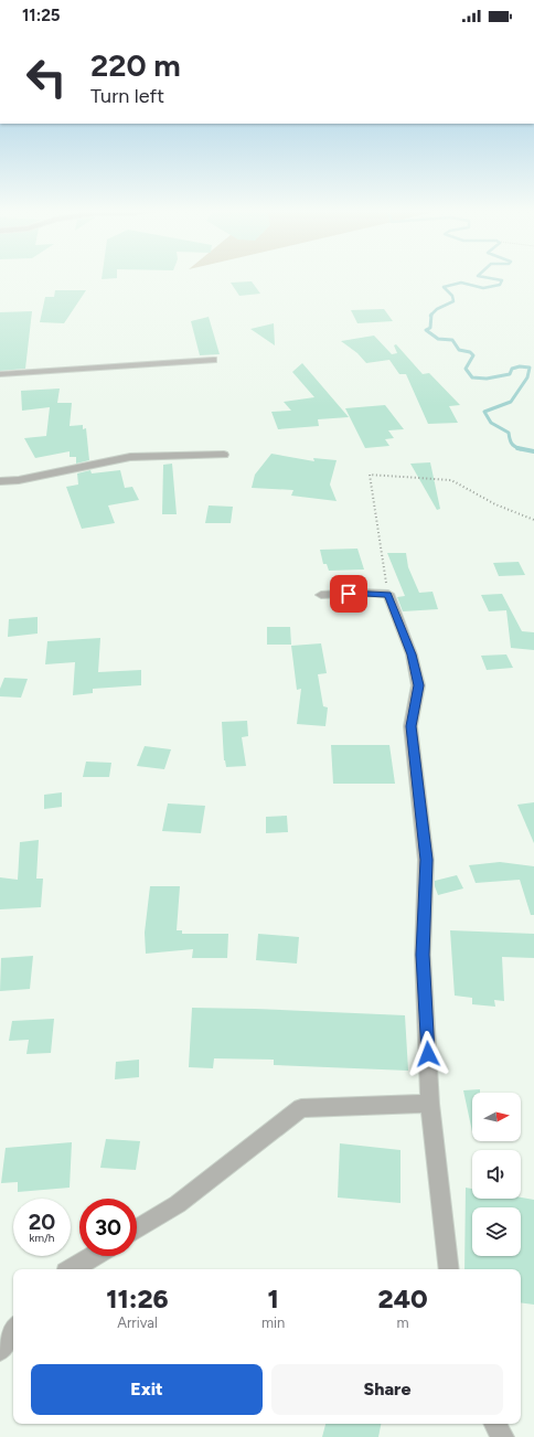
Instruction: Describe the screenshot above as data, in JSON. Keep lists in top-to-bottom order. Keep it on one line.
{"north":"right","page":{"status":"11:25","turn":["220 m","Turn left"],"speed":"20 km/h","limit":"30","eta":["11:26","Arrival","1","min","240","m"],"buttons":["Exit","Share"]}}
